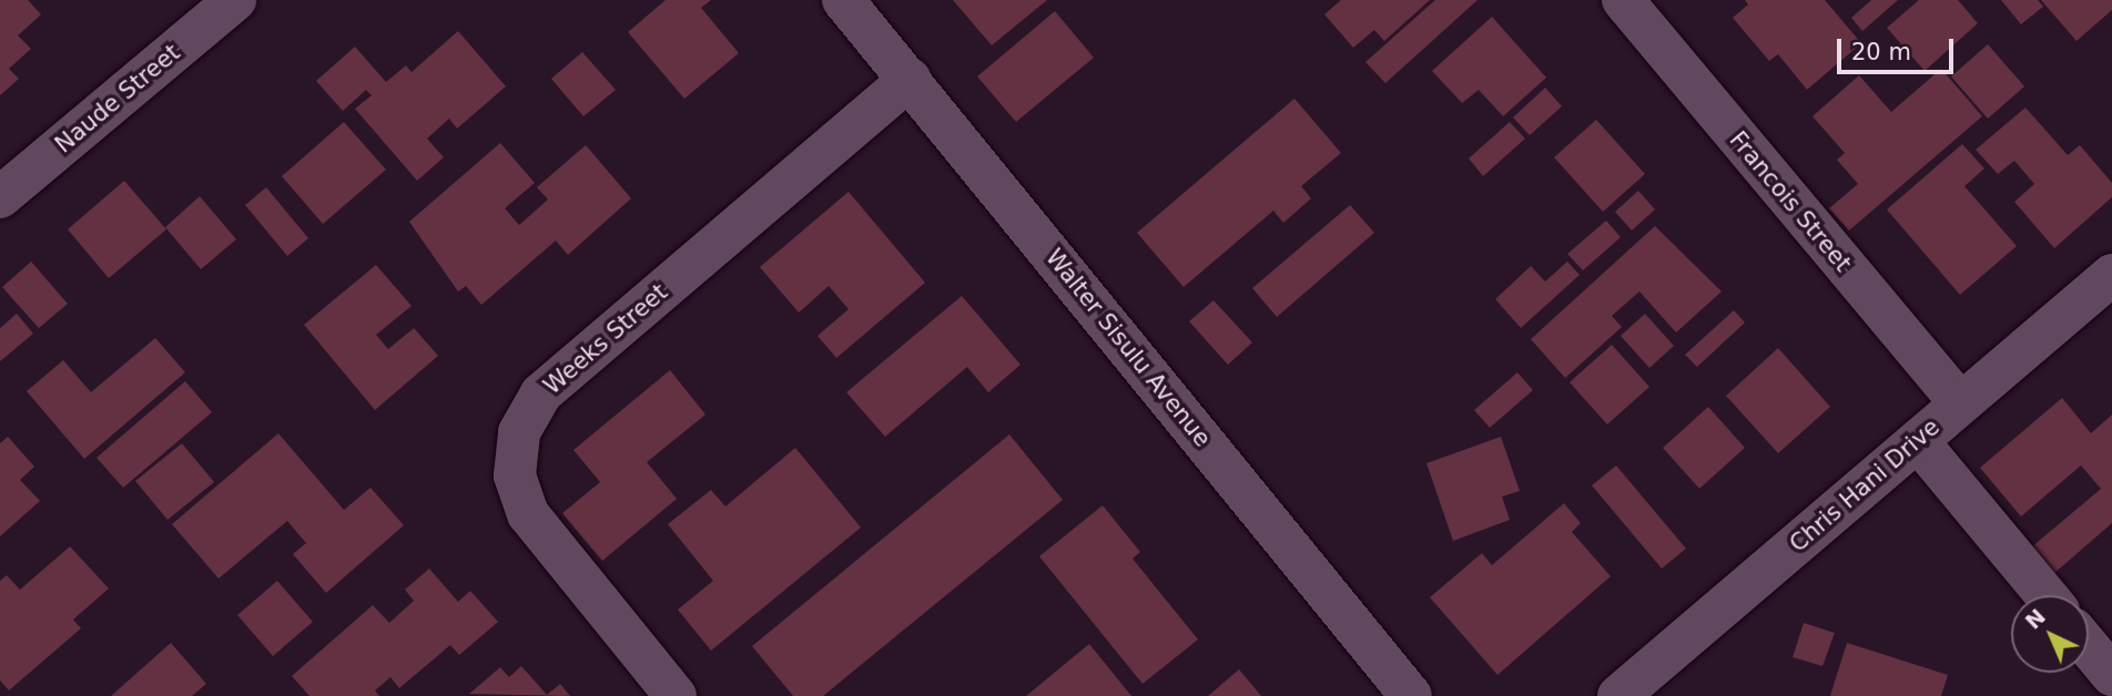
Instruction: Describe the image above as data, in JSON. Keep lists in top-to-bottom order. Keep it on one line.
{"streets":{"street":["Naude Street","Francois Street","Weeks Street","Walter Sisulu Avenue","Chris Hani Drive"]},"crossings":[["Francois Street","Chris Hani Drive"],["Weeks Street","Walter Sisulu Avenue"]],"scale_bar":"20 m","north":"top left"}
